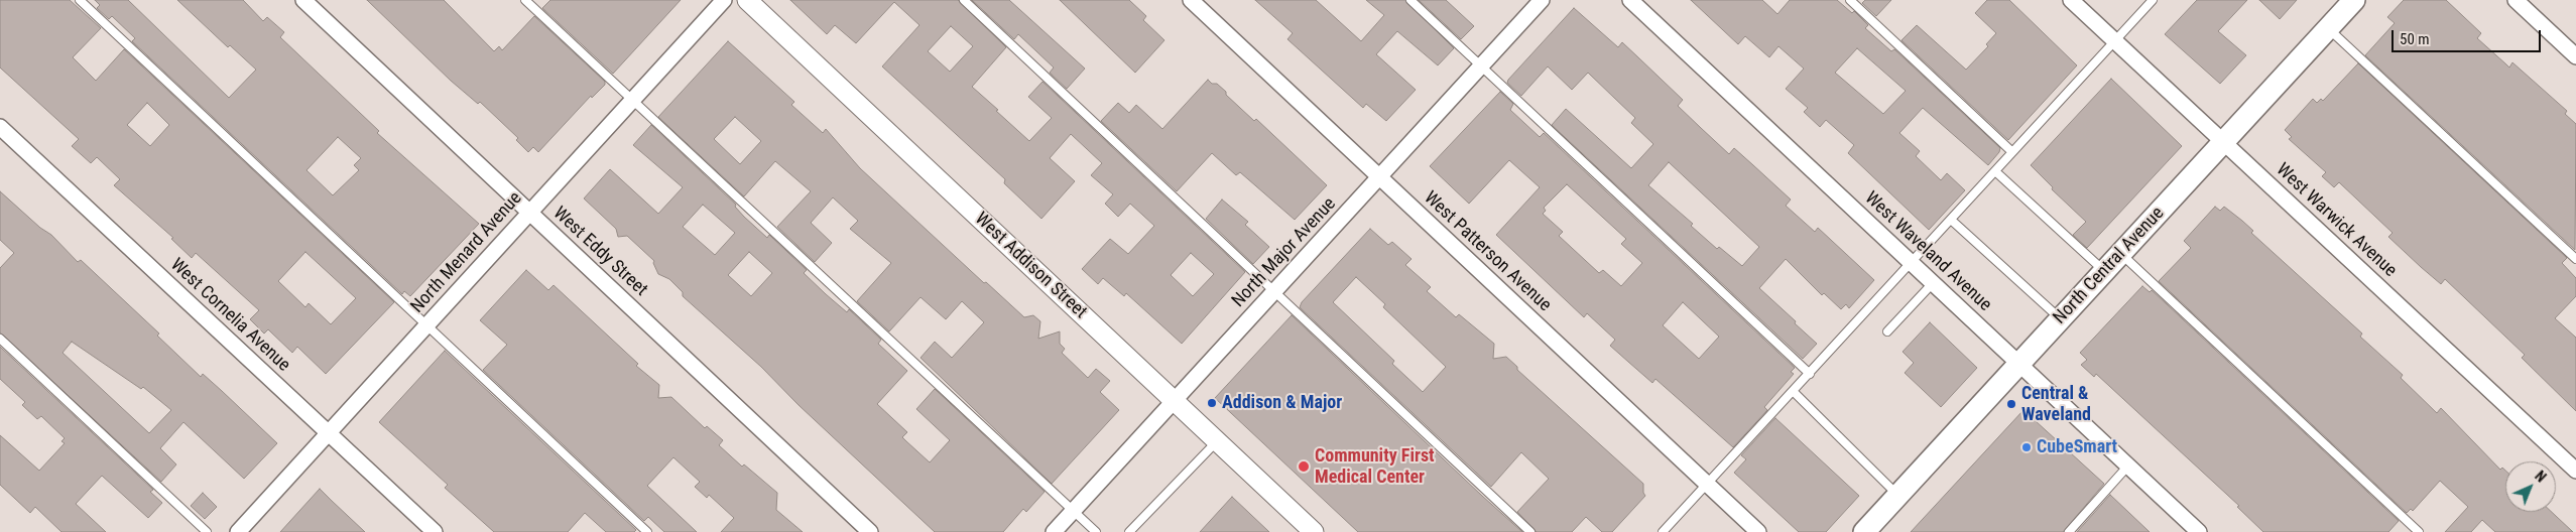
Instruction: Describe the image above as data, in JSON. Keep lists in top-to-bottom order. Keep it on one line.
{"streets":{"main road":["North Central Avenue"],"street":["West Warwick Avenue","West Eddy Street","West Patterson Avenue","West Waveland Avenue","North Menard Avenue","North Major Avenue","West Addison Street","West Cornelia Avenue"]},"crossings":[["West Warwick Avenue","North Central Avenue"],["West Eddy Street","North Menard Avenue"],["West Patterson Avenue","North Major Avenue"],["West Waveland Avenue","North Central Avenue"],["North Menard Avenue","West Cornelia Avenue"],["North Major Avenue","West Addison Street"]],"places":["Addison & Major","Central & Waveland","CubeSmart","Community First Medical Center"],"scale_bar":"50 m","north":"top right"}
